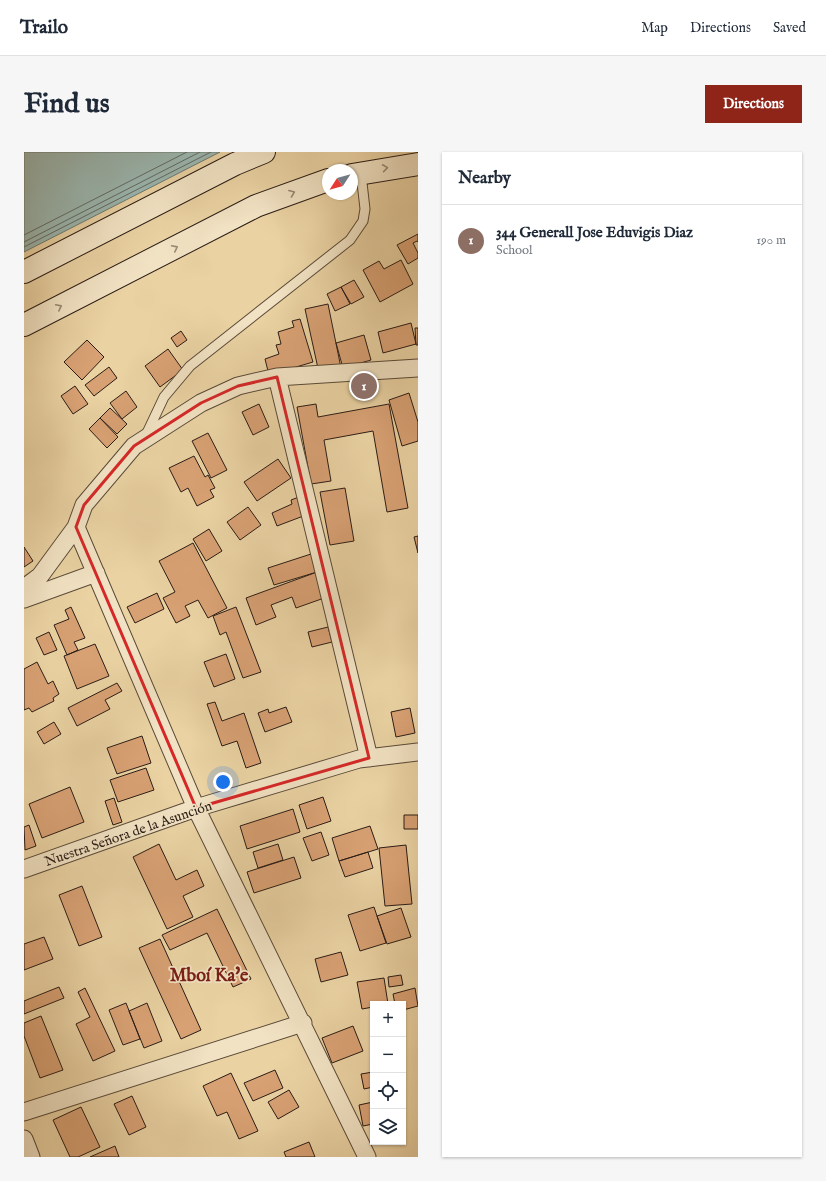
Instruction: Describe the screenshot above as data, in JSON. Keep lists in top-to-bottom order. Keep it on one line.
{"streets":{"street":["Nuestra Señora de la Asunción"]},"districts":["Mboí Ka'e"],"north":"bottom left","page":{"header":"Trailo","nav":["Map","Directions","Saved"],"buttons":"Directions","title":"Find us","heading":"Nearby","list":[{"mark":"1","name":"344 Generall Jose Eduvigis Diaz","note":"School","value":"190 m"}],"pins":"1","map_buttons":["+","−"]}}
